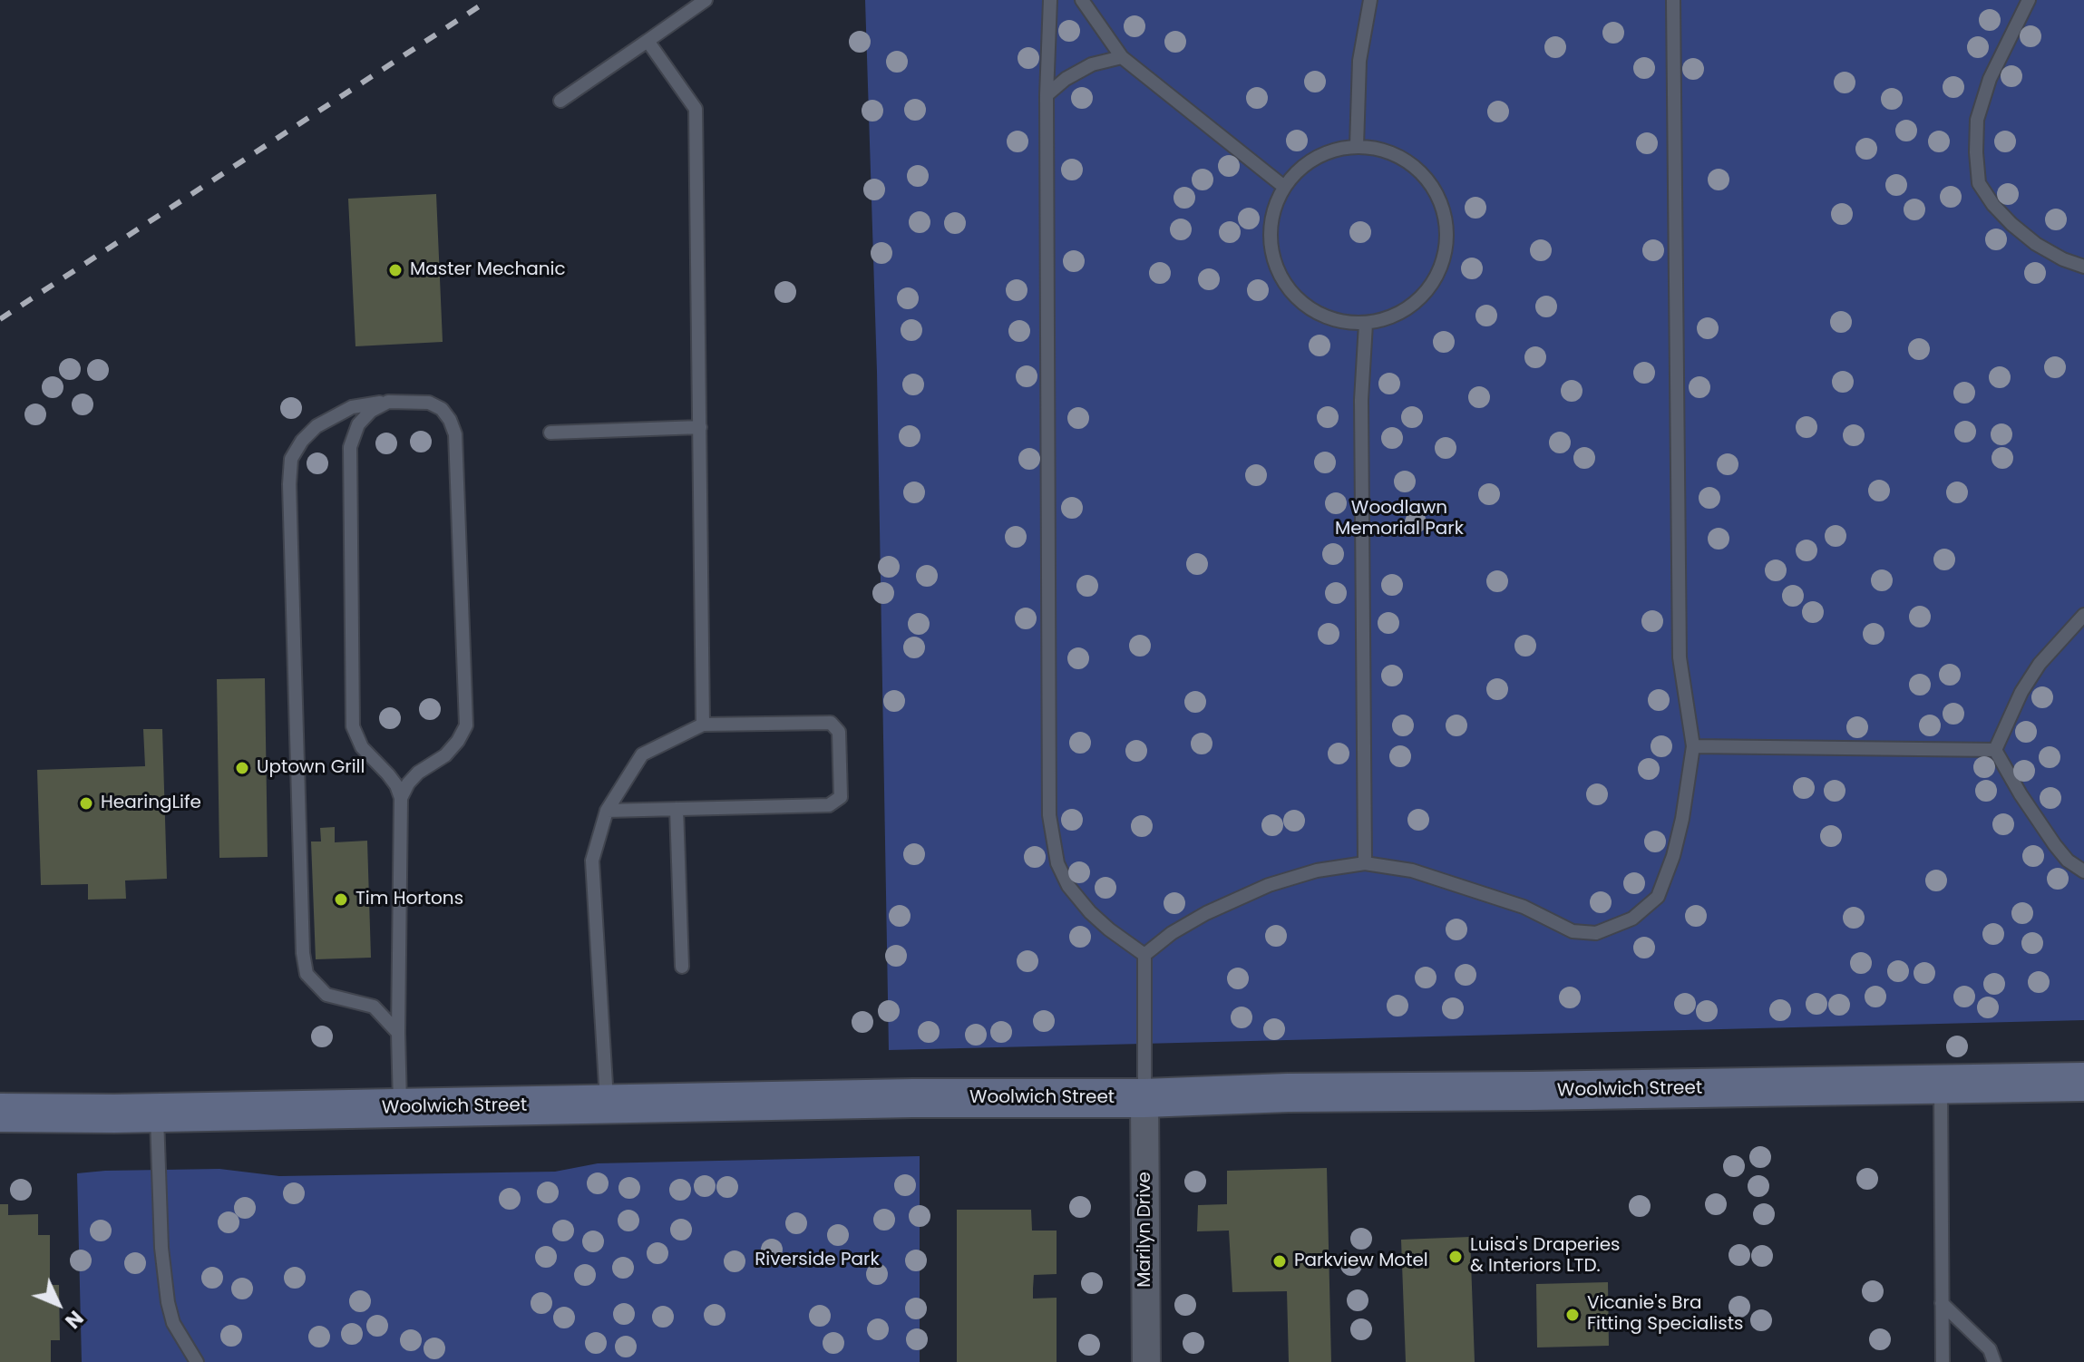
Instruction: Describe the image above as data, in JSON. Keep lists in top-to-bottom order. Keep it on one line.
{"streets":{"main road":["Woolwich Street"],"street":["Marilyn Drive"]},"crossings":[["Woolwich Street","Marilyn Drive"]],"parks":["Woodlawn Memorial Park","Riverside Park"],"places":["Master Mechanic","Uptown Grill","HearingLife","Tim Hortons","Luisa's Draperies & Interiors LTD.","Parkview Motel","Vicanie's Bra Fitting Specialists"],"north":"bottom right"}
